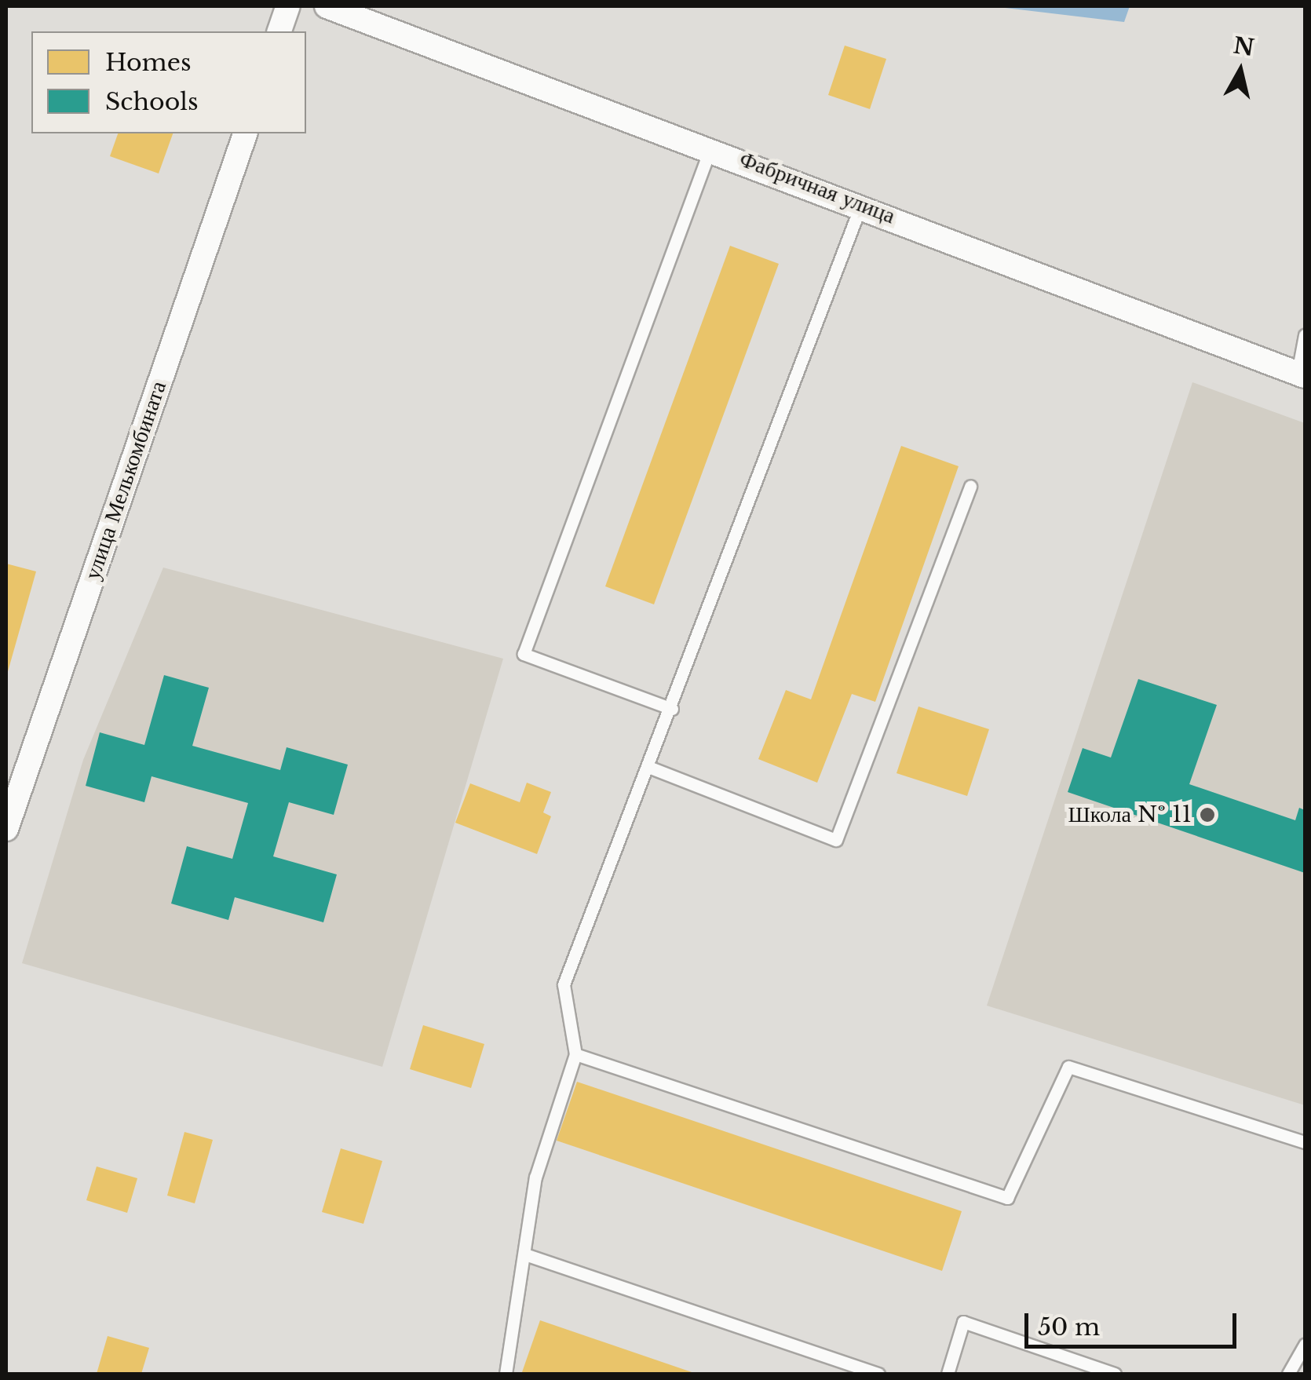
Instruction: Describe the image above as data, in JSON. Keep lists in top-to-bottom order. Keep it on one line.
{"streets":{"street":["Фабричная улица","улица Мелькомбината"]},"places":["Школа № 11"],"legend":["Homes","Schools"],"scale_bar":"50 m","north":"top"}
